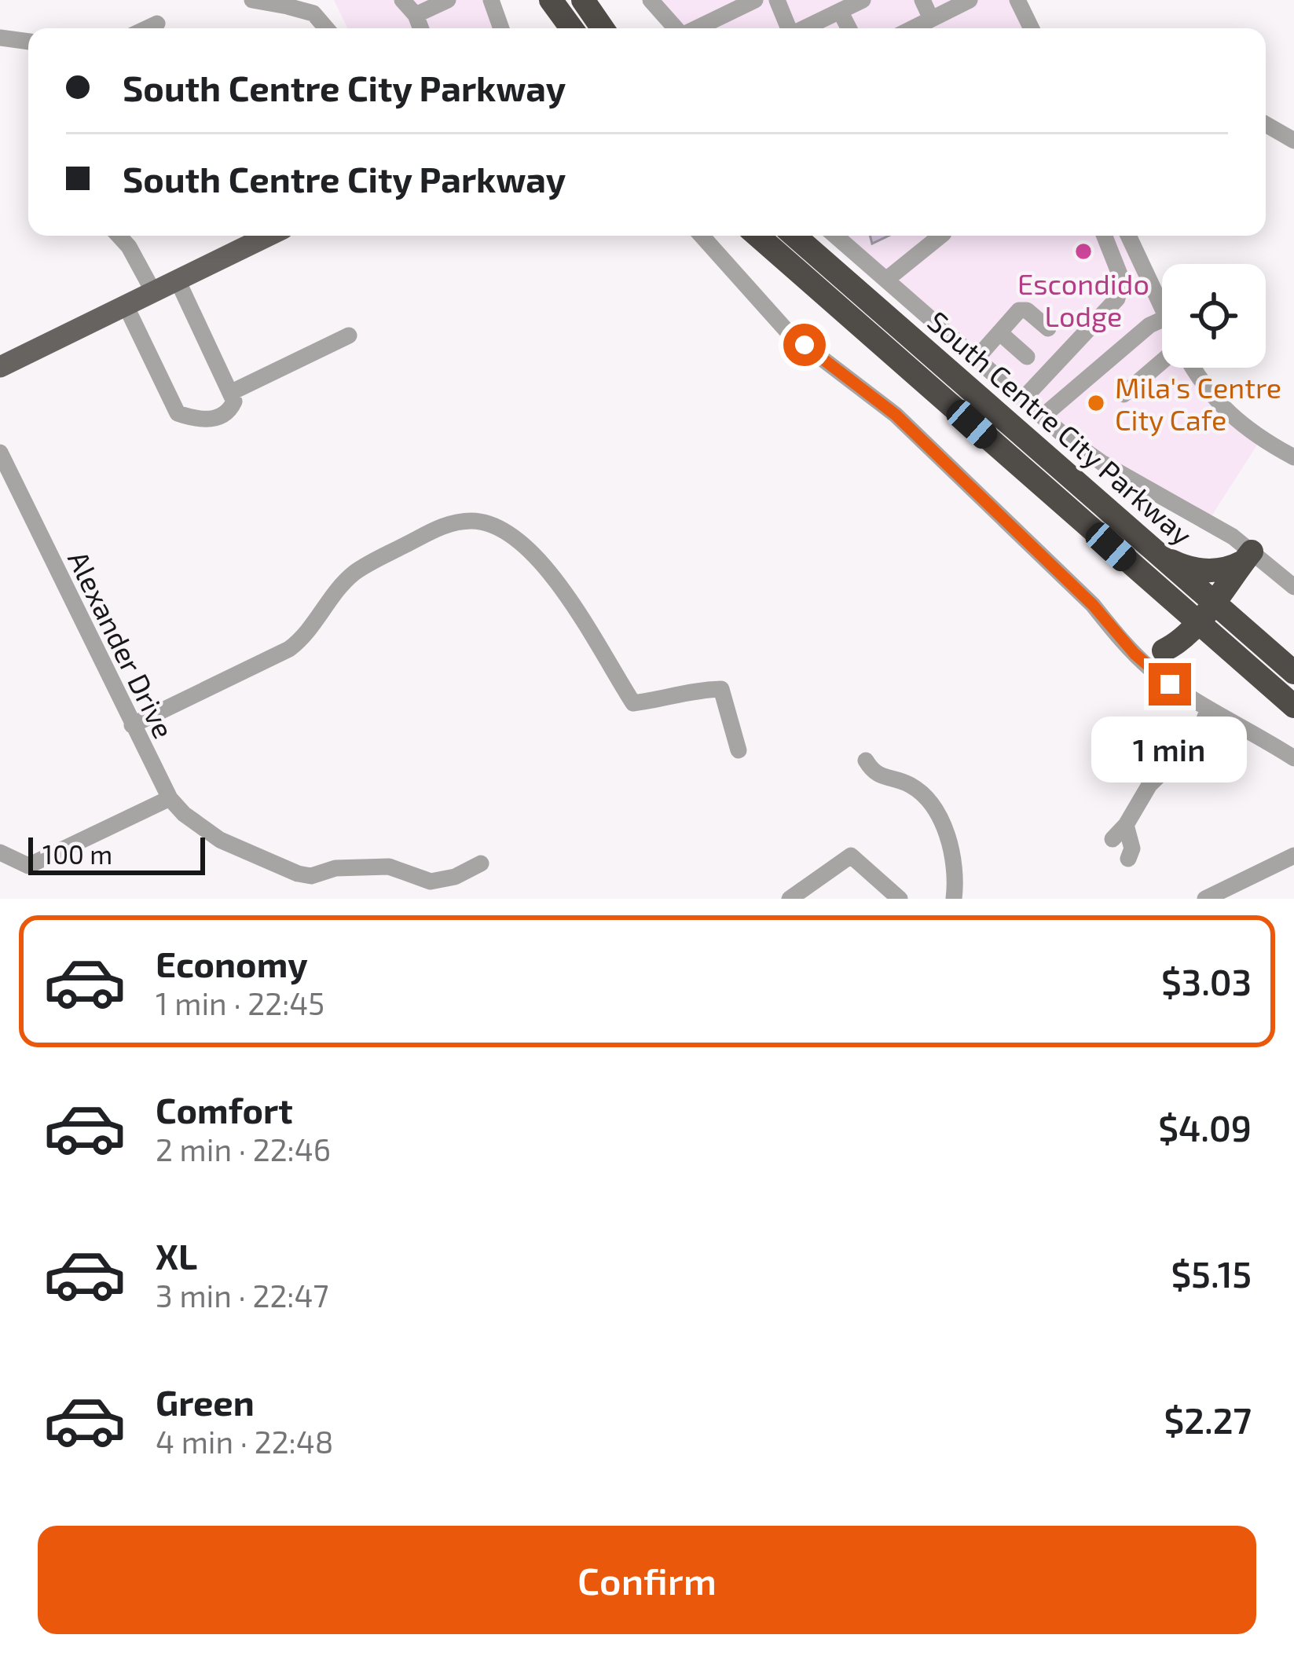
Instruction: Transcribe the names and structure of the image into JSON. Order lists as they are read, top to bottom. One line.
{"streets":{"highway":["South Centre City Parkway"],"street":["Alexander Drive"]},"places":["Escondido Lodge","Mila's Centre City Cafe"],"scale_bar":"100 m","page":{"banner":["South Centre City Parkway","South Centre City Parkway"],"bubble":"1 min","scale":"100 m","list":[{"name":"Economy","note":"1 min · 22:45","value":"$3.03"},{"name":"Comfort","note":"2 min · 22:46","value":"$4.09"},{"name":"XL","note":"3 min · 22:47","value":"$5.15"},{"name":"Green","note":"4 min · 22:48","value":"$2.27"}],"buttons":"Confirm"}}
